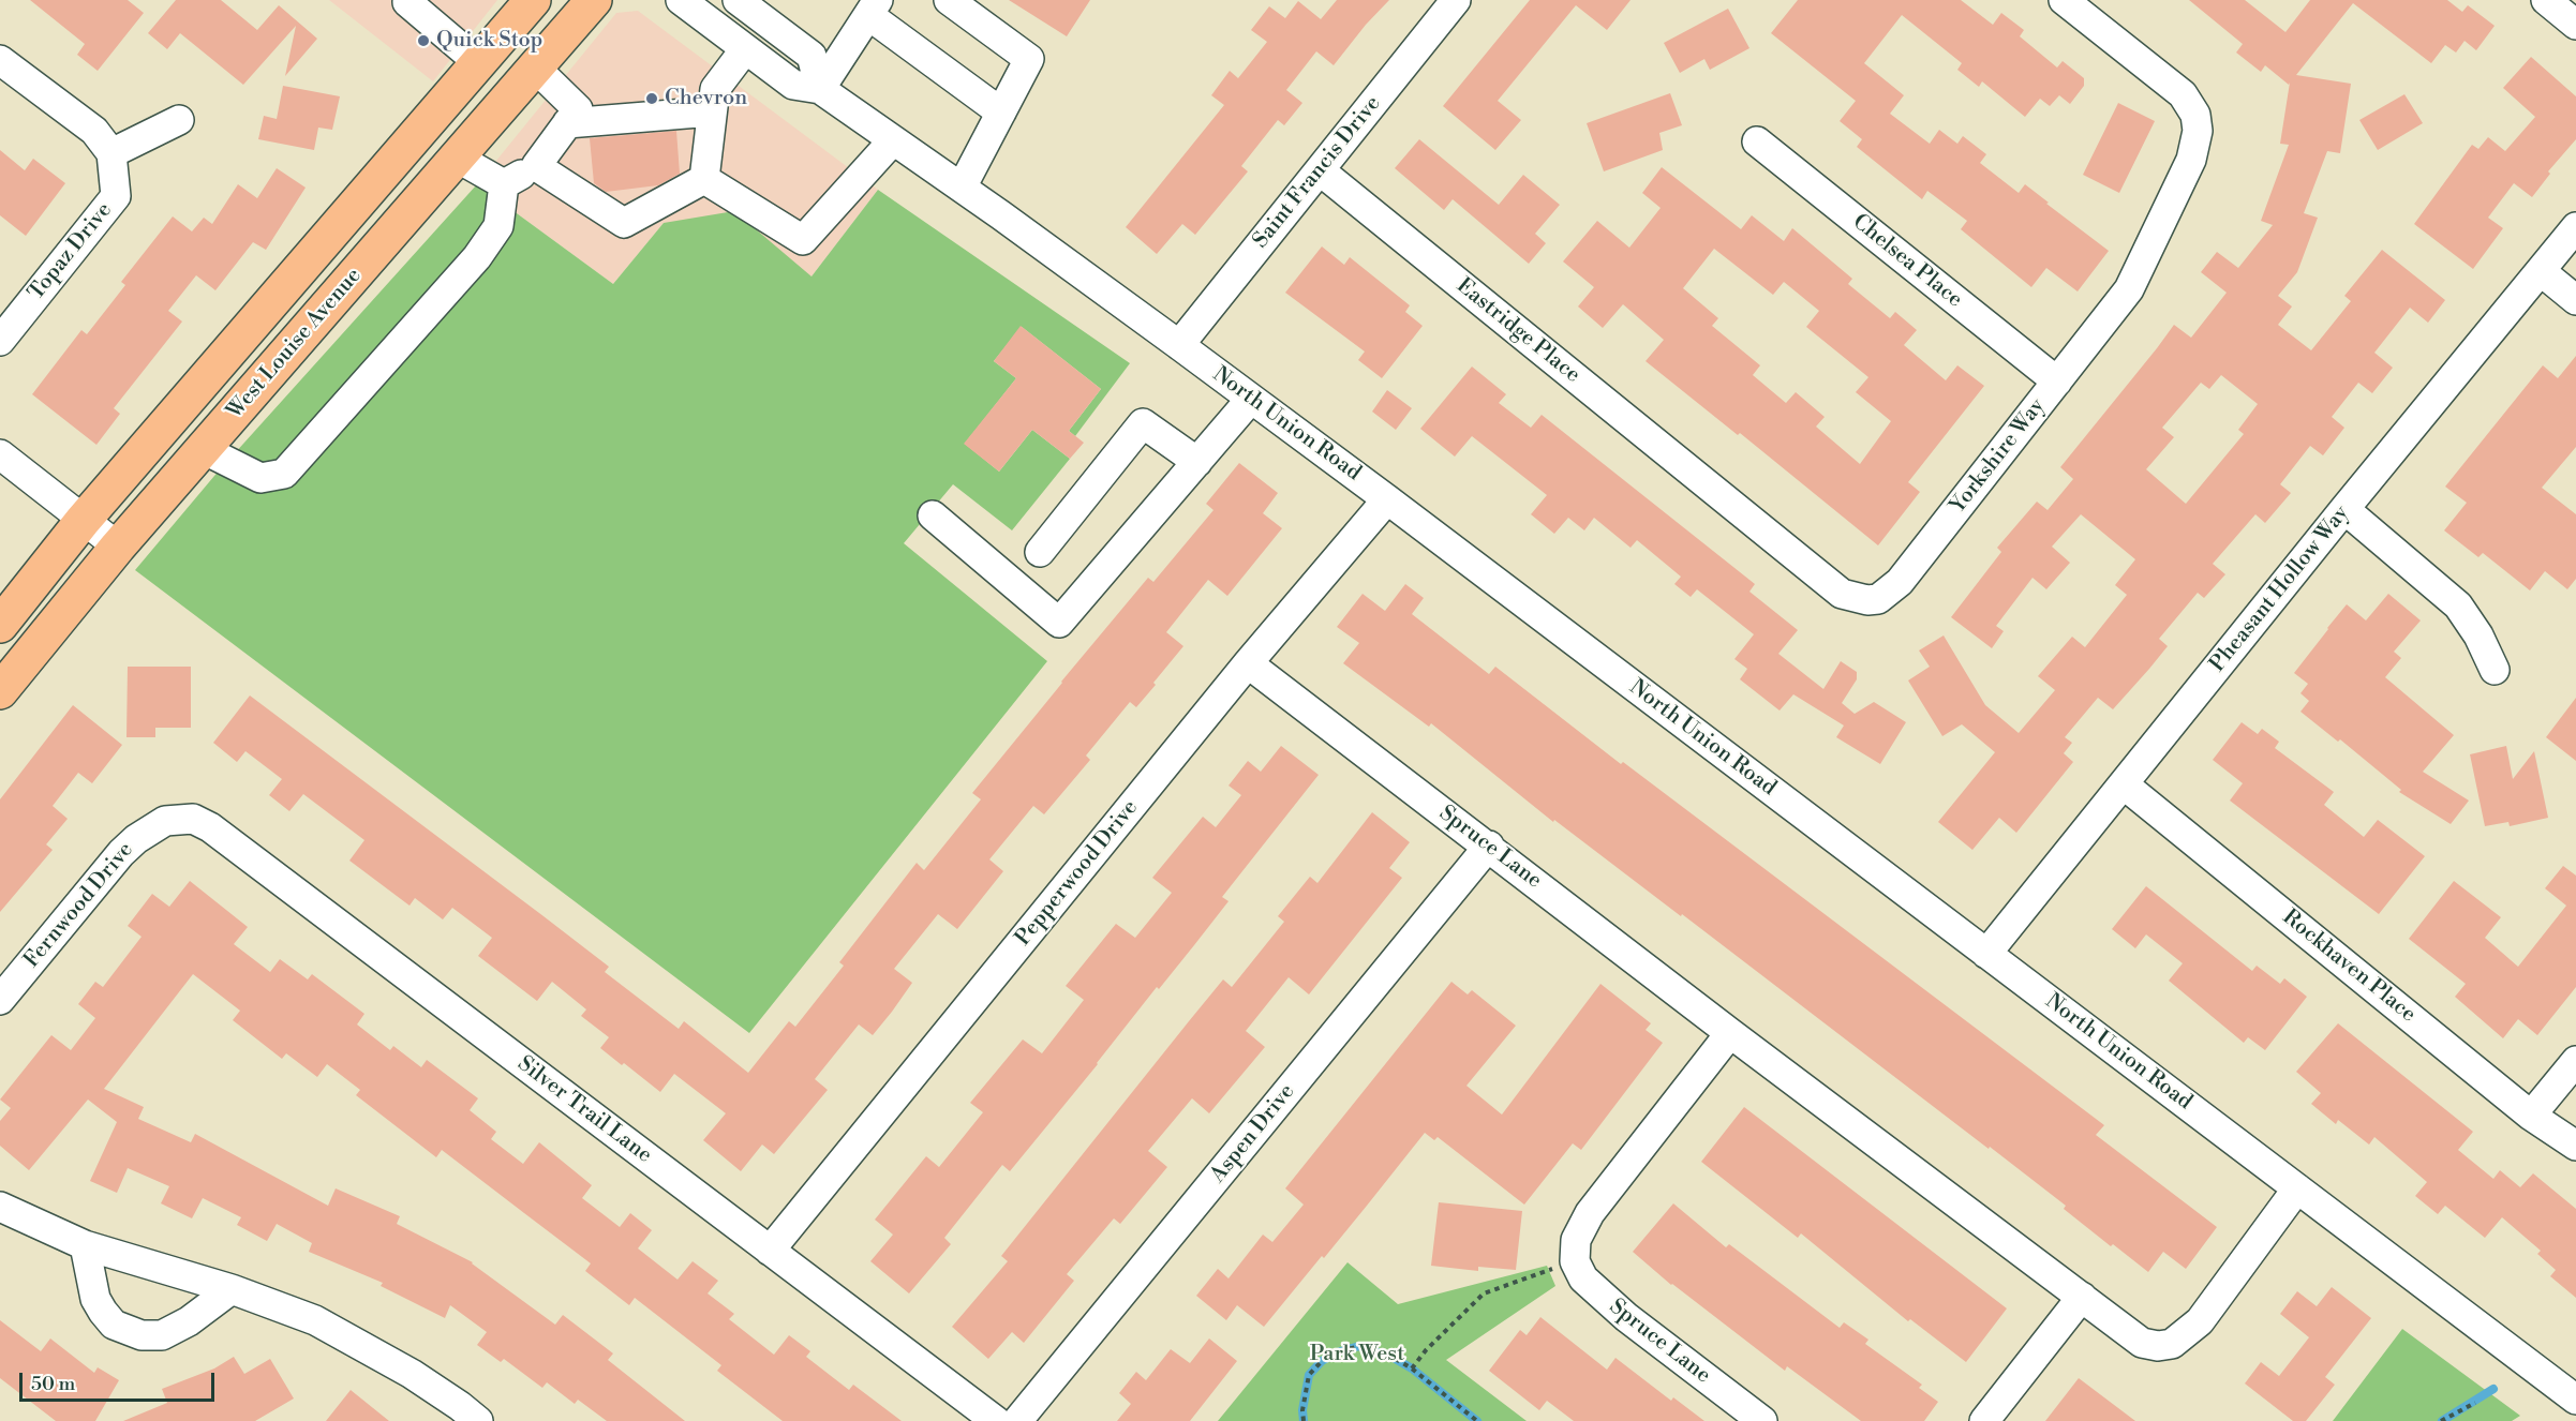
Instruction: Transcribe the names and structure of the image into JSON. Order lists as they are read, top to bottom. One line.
{"streets":{"main road":["West Louise Avenue"],"street":["Saint Francis Drive","Topaz Drive","Chelsea Place","Eastridge Place","North Union Road","Yorkshire Way","Pheasant Hollow Way","Spruce Lane","Pepperwood Drive","Fernwood Drive","Rockhaven Place","Silver Trail Lane","Aspen Drive"]},"crossings":[["Saint Francis Drive","Eastridge Place"],["Saint Francis Drive","North Union Road"],["Chelsea Place","Yorkshire Way"],["Eastridge Place","Yorkshire Way"],["North Union Road","Pheasant Hollow Way"],["North Union Road","Spruce Lane"],["North Union Road","Pepperwood Drive"],["Pheasant Hollow Way","Rockhaven Place"],["Spruce Lane","Pepperwood Drive"],["Spruce Lane","Aspen Drive"],["Pepperwood Drive","Silver Trail Lane"],["Fernwood Drive","Silver Trail Lane"]],"parks":["Park West"],"places":["Quick Stop","Chevron"],"scale_bar":"50 m"}
